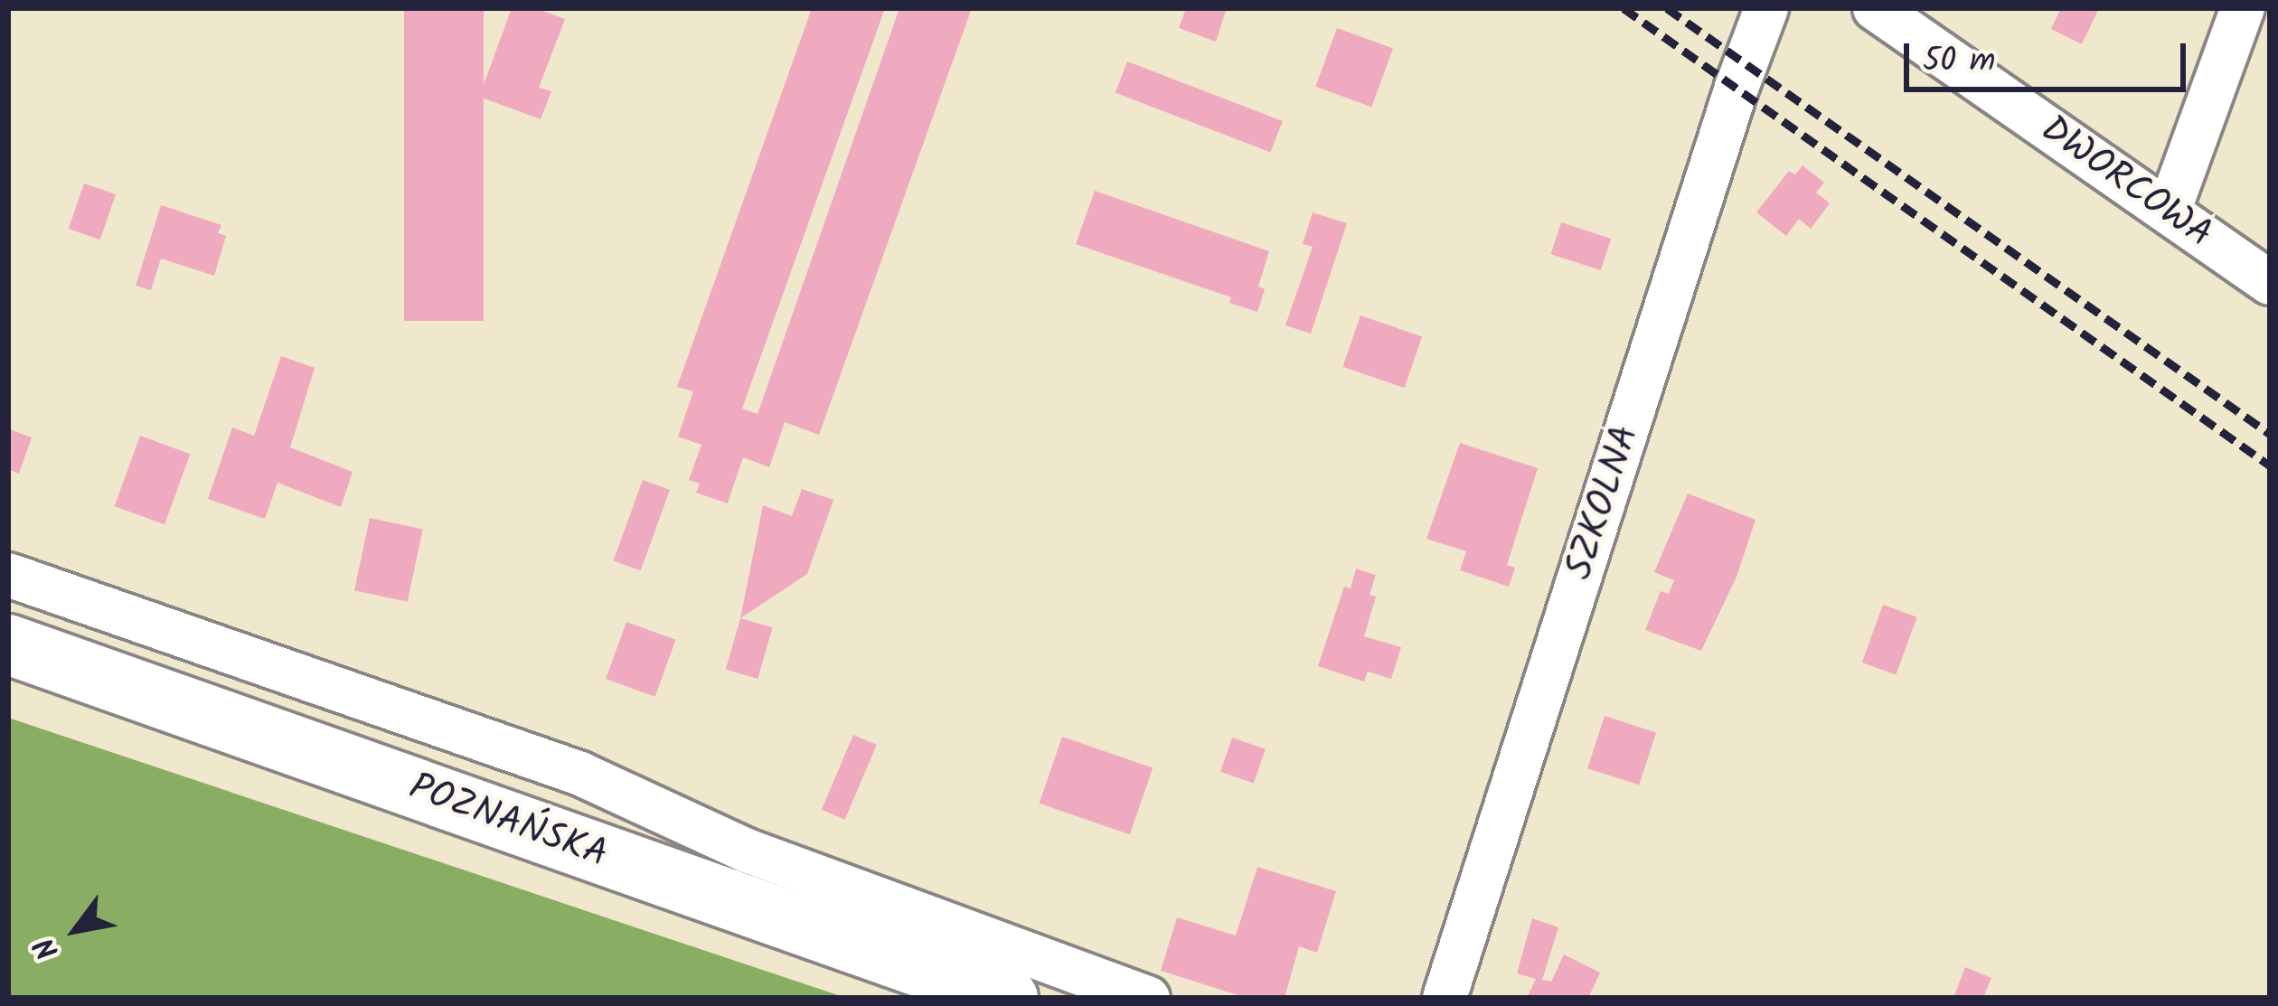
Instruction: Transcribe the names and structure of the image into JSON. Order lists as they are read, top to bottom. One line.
{"streets":{"main road":["POZNAŃSKA"],"street":["DWORCOWA","SZKOLNA"]},"scale_bar":"50 m","north":"bottom left"}
